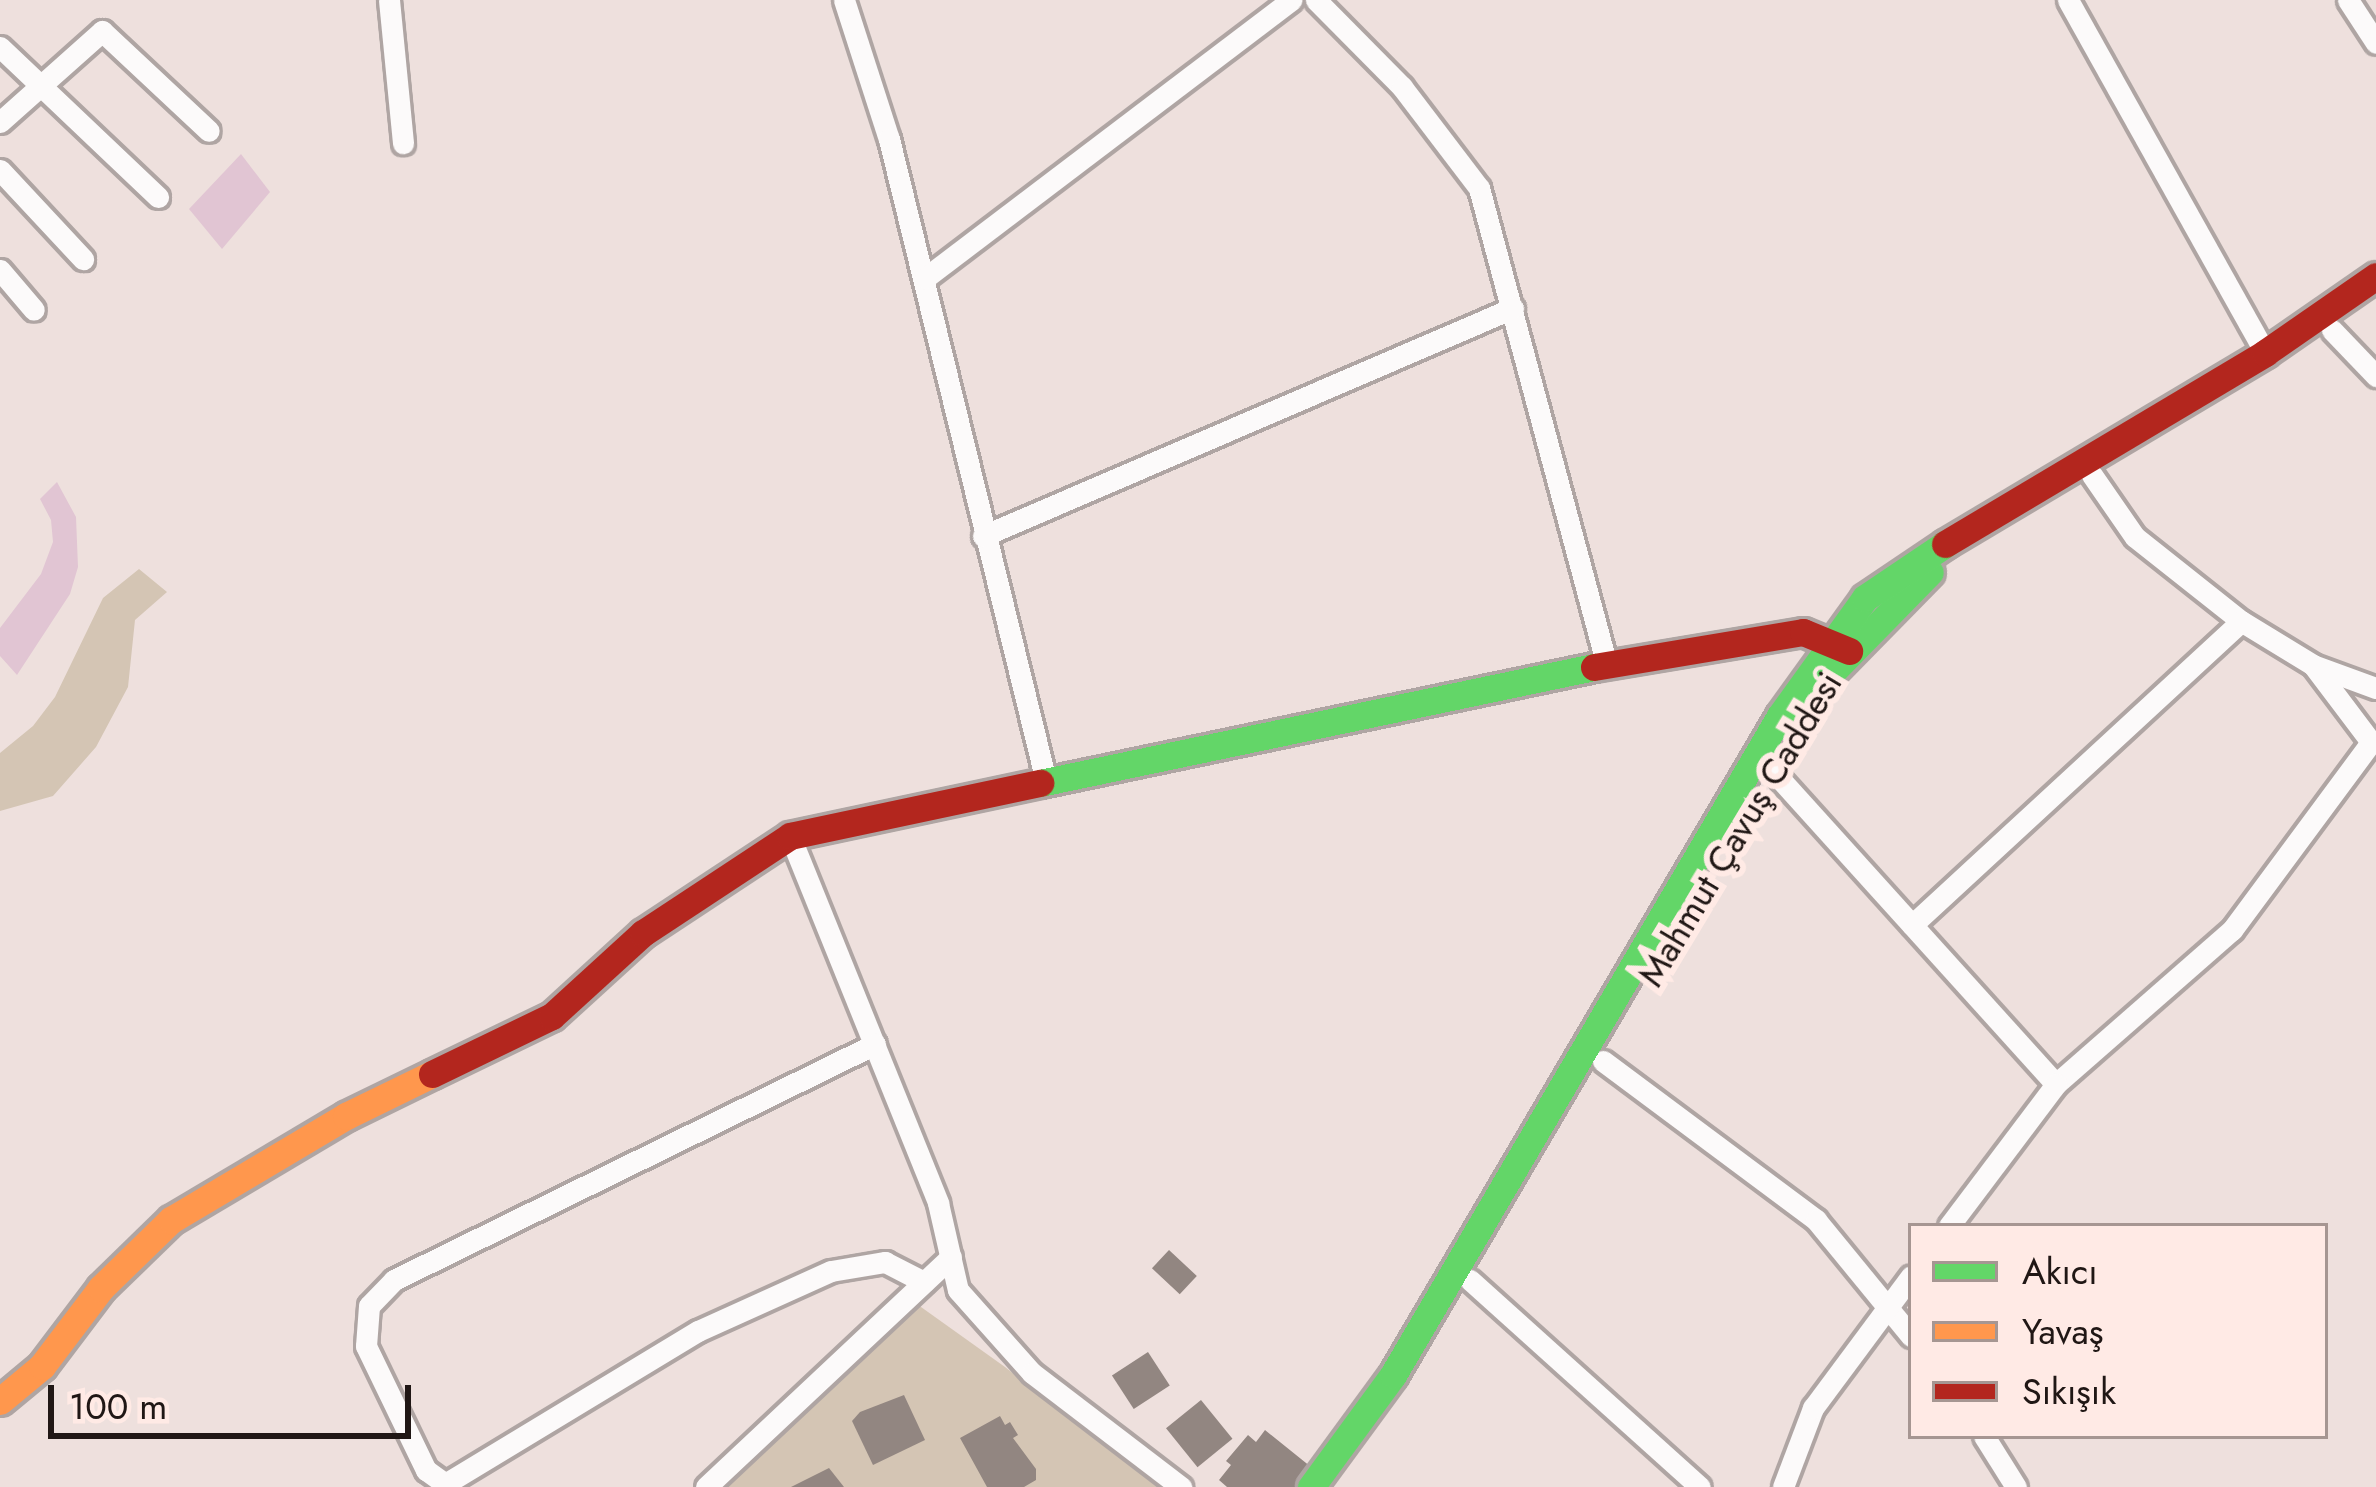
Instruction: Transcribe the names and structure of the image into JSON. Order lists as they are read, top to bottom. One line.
{"streets":{"main road":["Mahmut Çavuş Caddesi"]},"legend":["Akıcı","Yavaş","Sıkışık"],"scale_bar":"100 m"}
